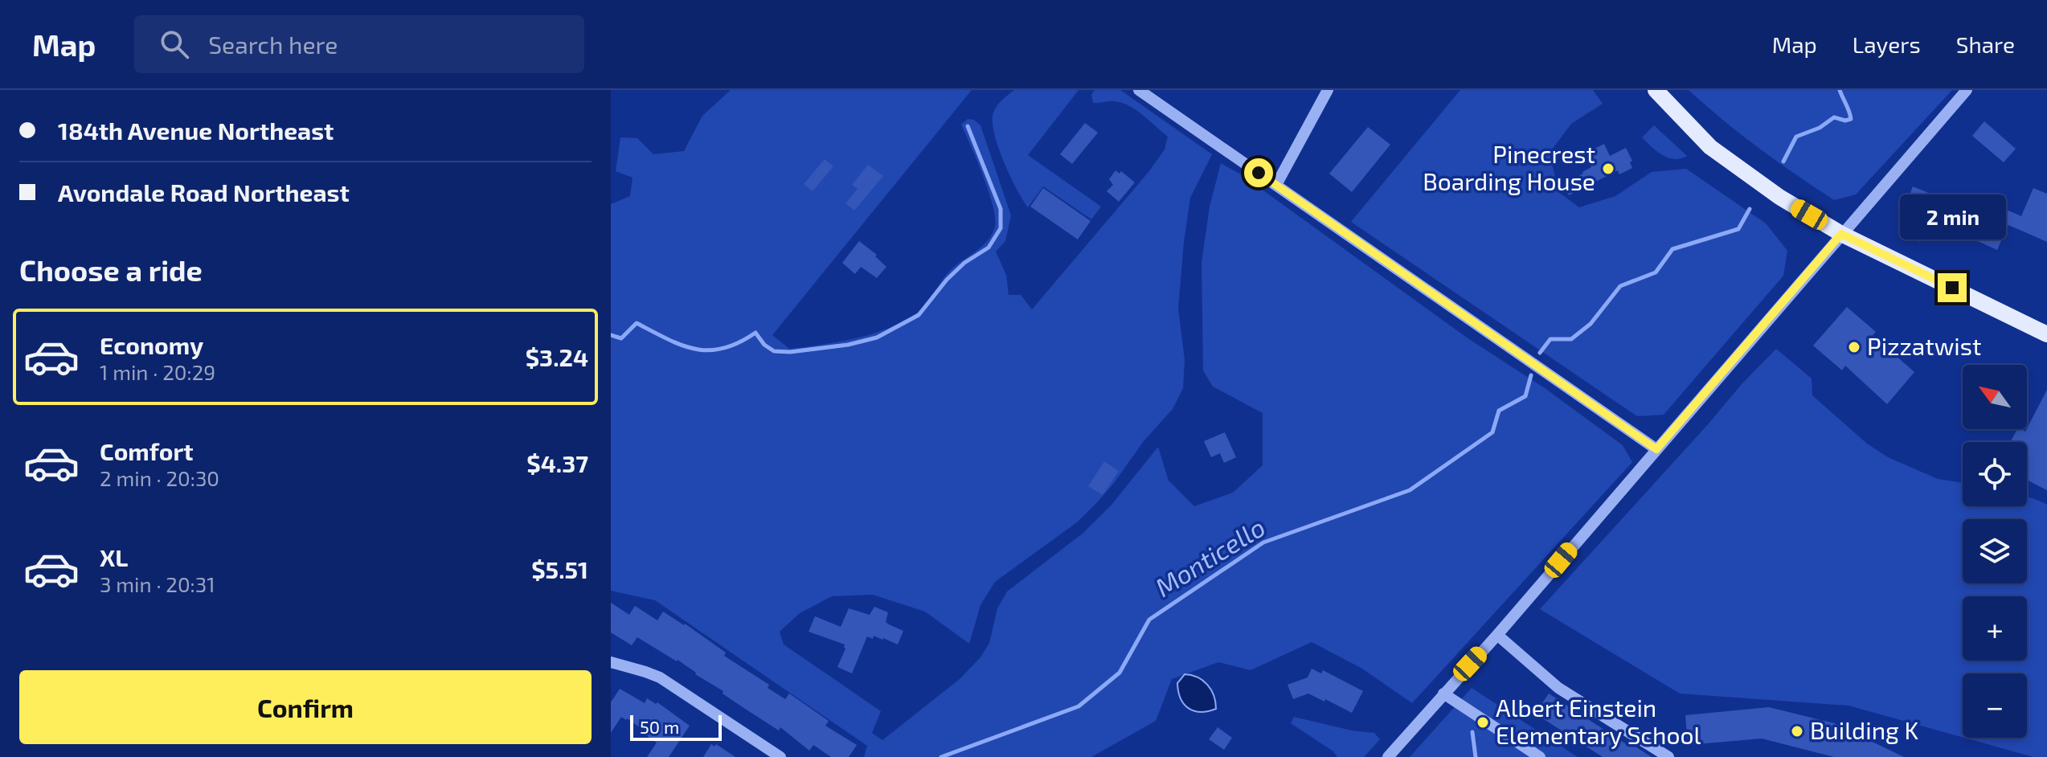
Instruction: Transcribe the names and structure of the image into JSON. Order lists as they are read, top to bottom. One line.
{"water":["Monticello"],"places":["Pinecrest Boarding House","Pizzatwist","Albert Einstein Elementary School","Building K"],"scale_bar":"50 m","north":"top left","page":{"header":"Map","search":"Search here","nav":["Map","Layers","Share"],"banner":["184th Avenue Northeast","Avondale Road Northeast"],"bubble":"2 min","heading":"Choose a ride","list":[{"name":"Economy","note":"1 min · 20:29","value":"$3.24"},{"name":"Comfort","note":"2 min · 20:30","value":"$4.37"},{"name":"XL","note":"3 min · 20:31","value":"$5.51"}],"map_buttons":["+","−"],"buttons":"Confirm","scale":"50 m"}}
